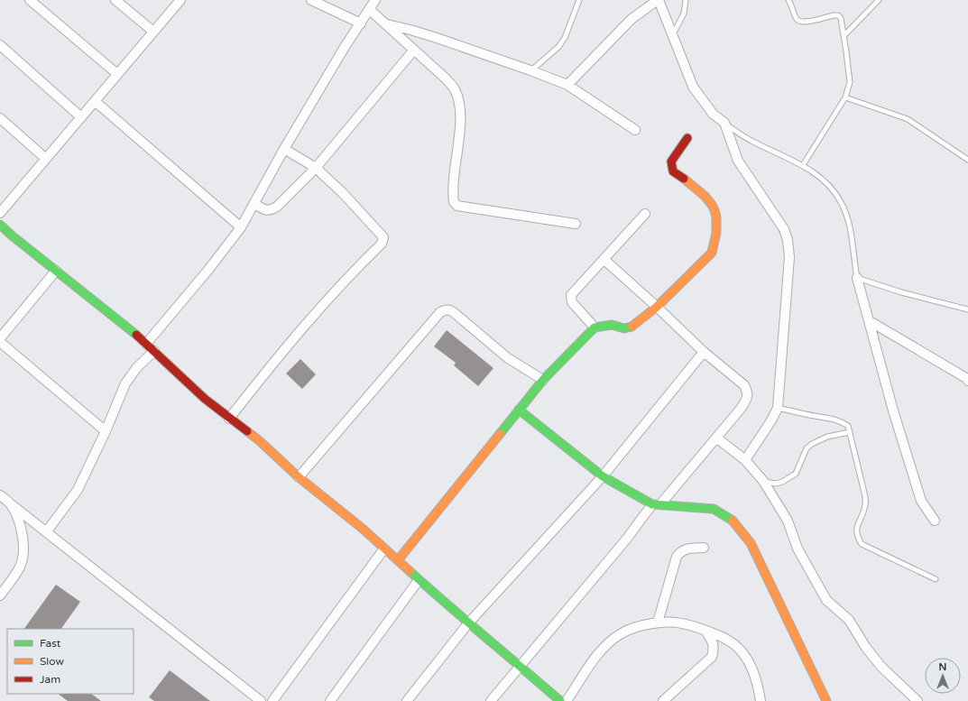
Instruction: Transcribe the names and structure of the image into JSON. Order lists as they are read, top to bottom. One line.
{"legend":["Fast","Slow","Jam"],"north":"top"}
